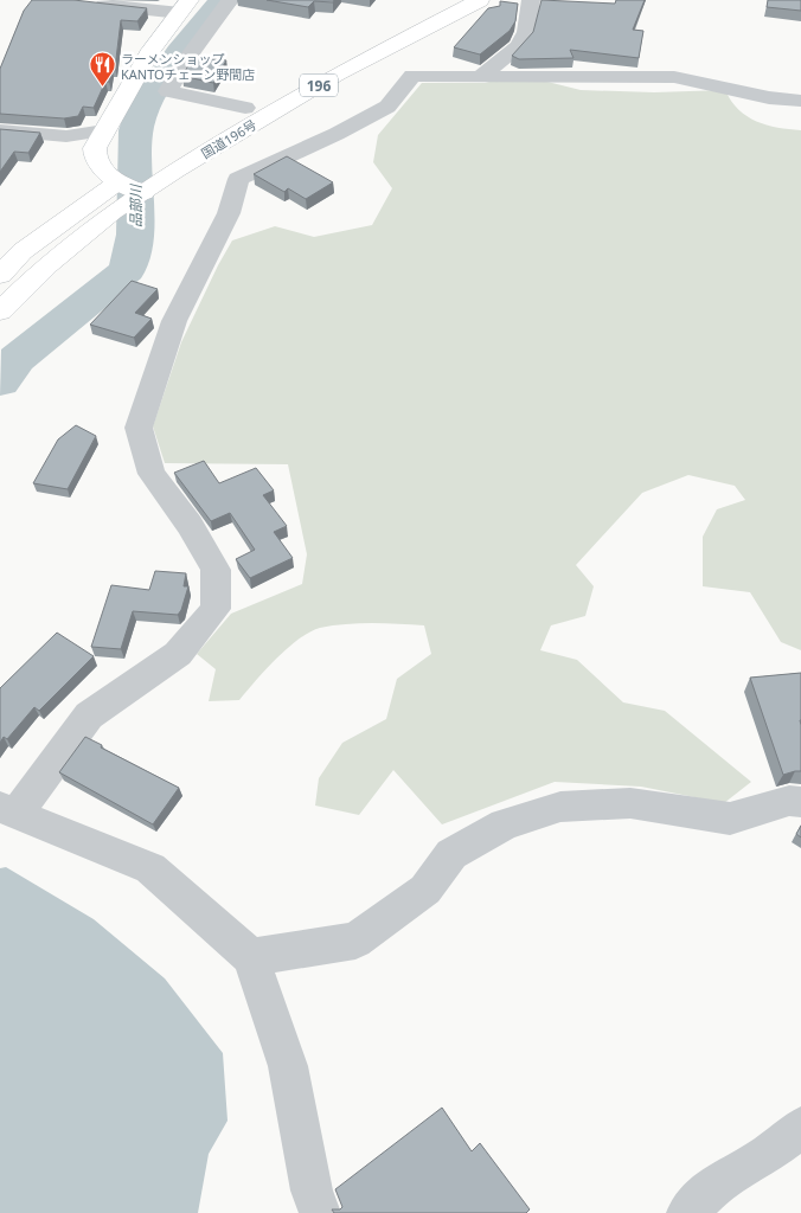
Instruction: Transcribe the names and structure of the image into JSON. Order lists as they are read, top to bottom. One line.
{"streets":{"main road":["196","国道196号"]},"water":["品部川"],"places":{"restaurant":["ラーメンショップ KANTOチェーン野間店"]}}
